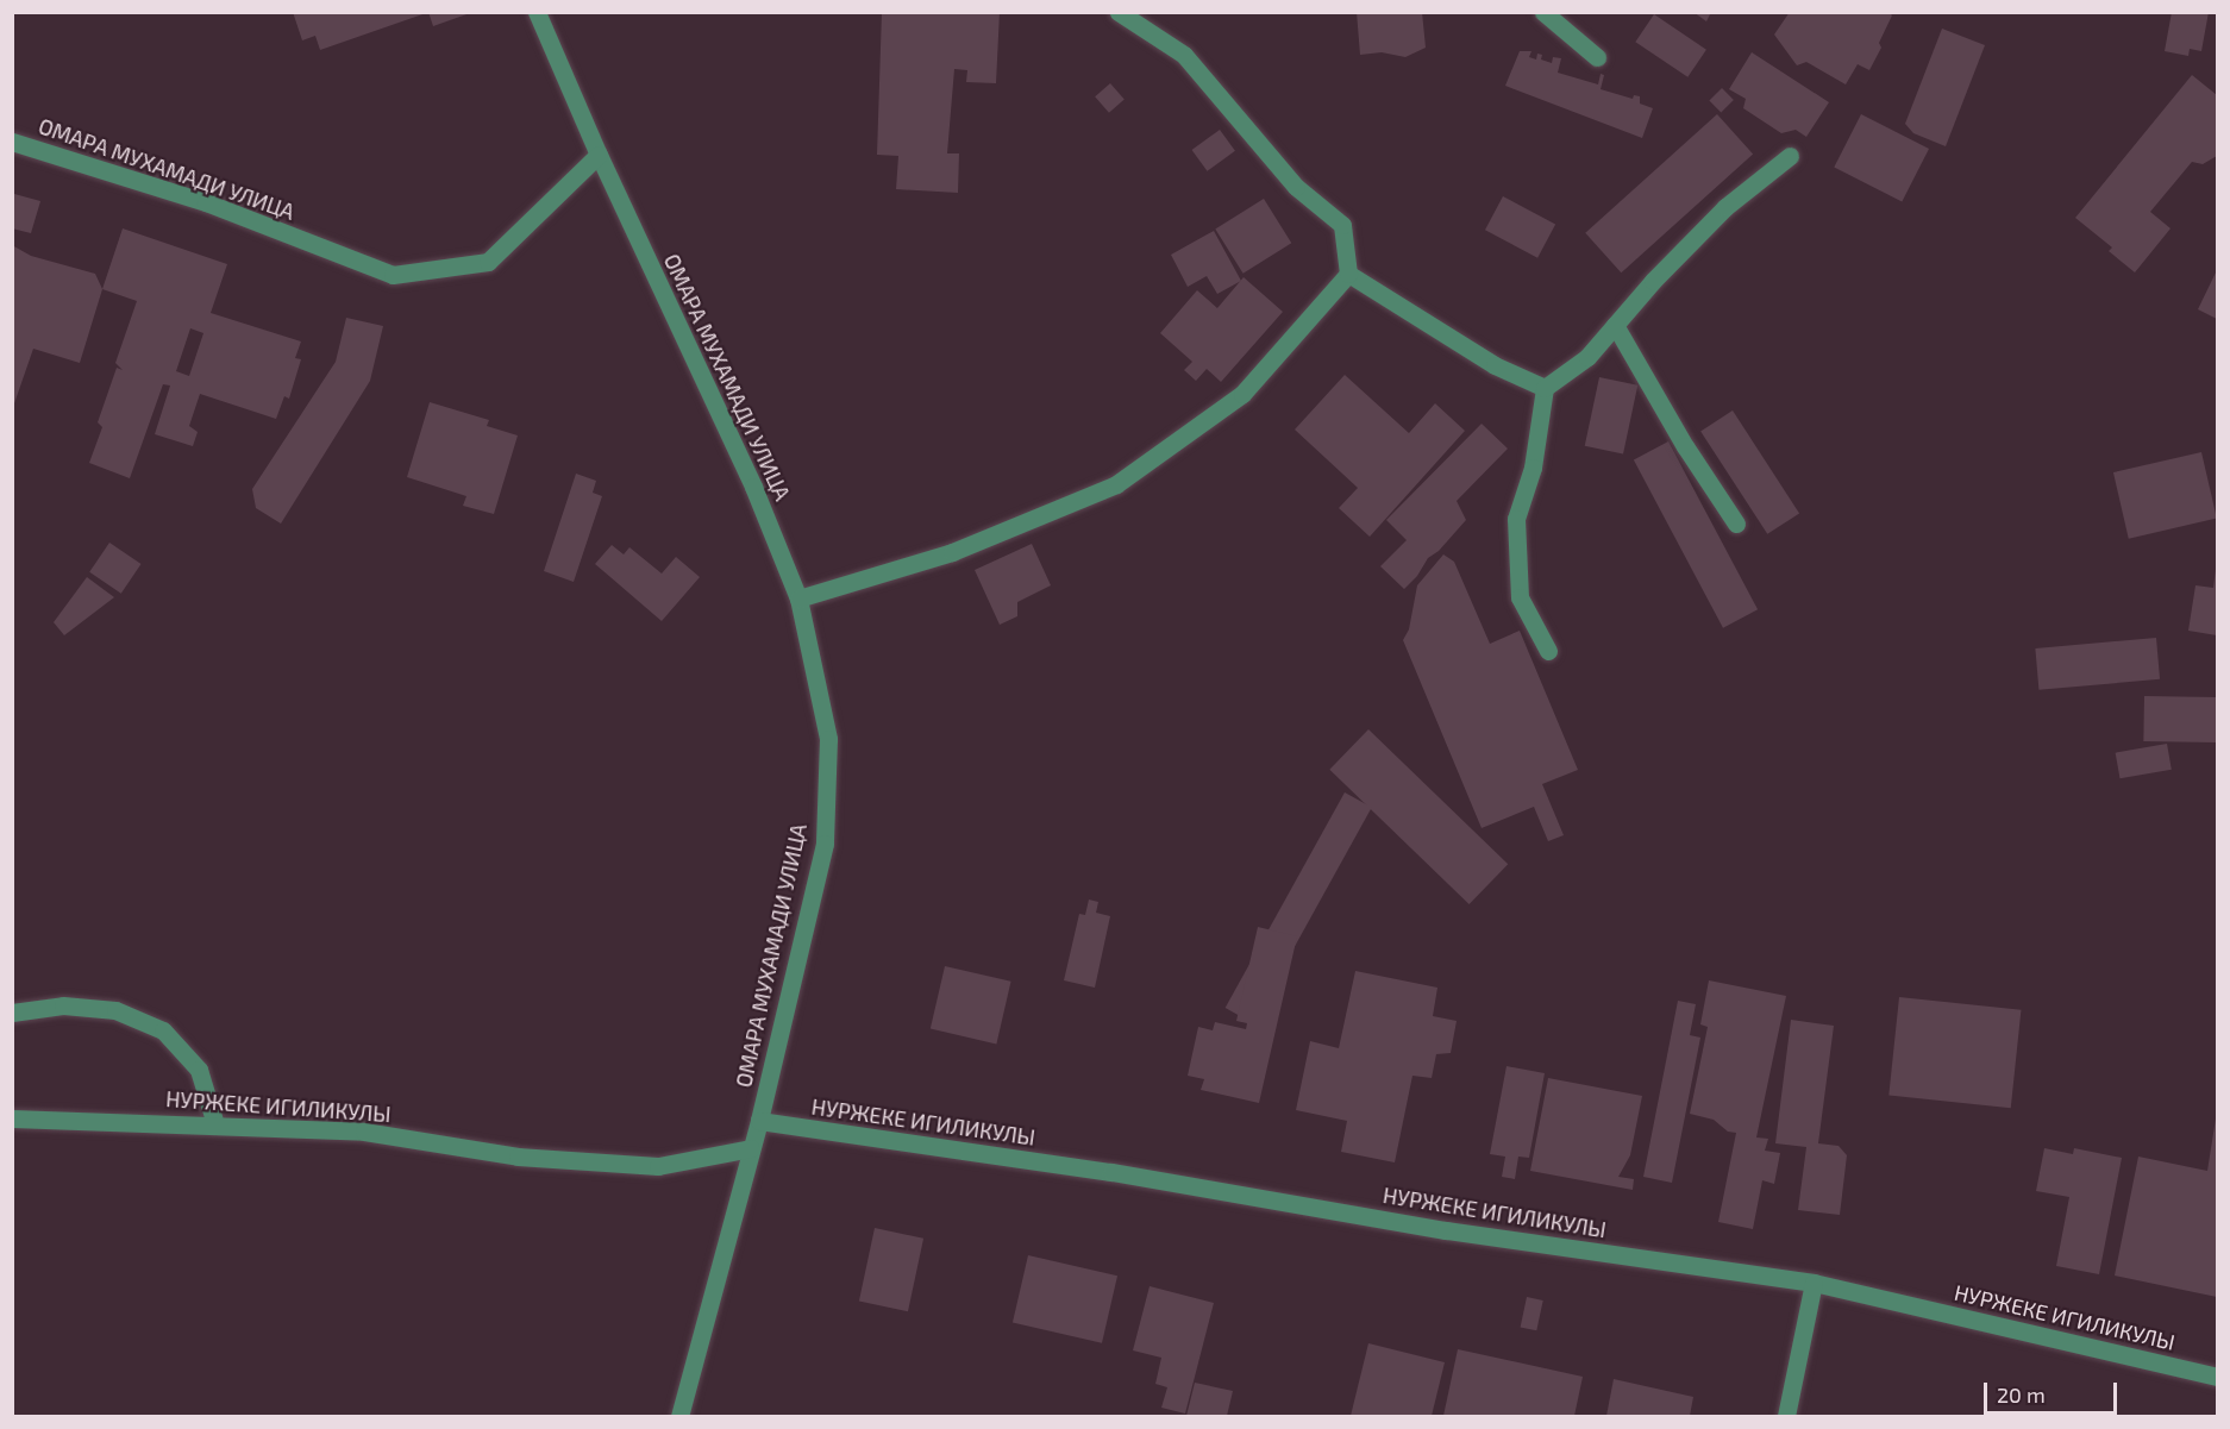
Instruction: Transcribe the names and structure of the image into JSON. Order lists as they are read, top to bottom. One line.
{"streets":{"street":["ОМАРА МУХАМАДИ УЛИЦА","НУРЖЕКЕ ИГИЛИКУЛЫ"]},"crossings":[["ОМАРА МУХАМАДИ УЛИЦА","НУРЖЕКЕ ИГИЛИКУЛЫ"]],"scale_bar":"20 m"}
